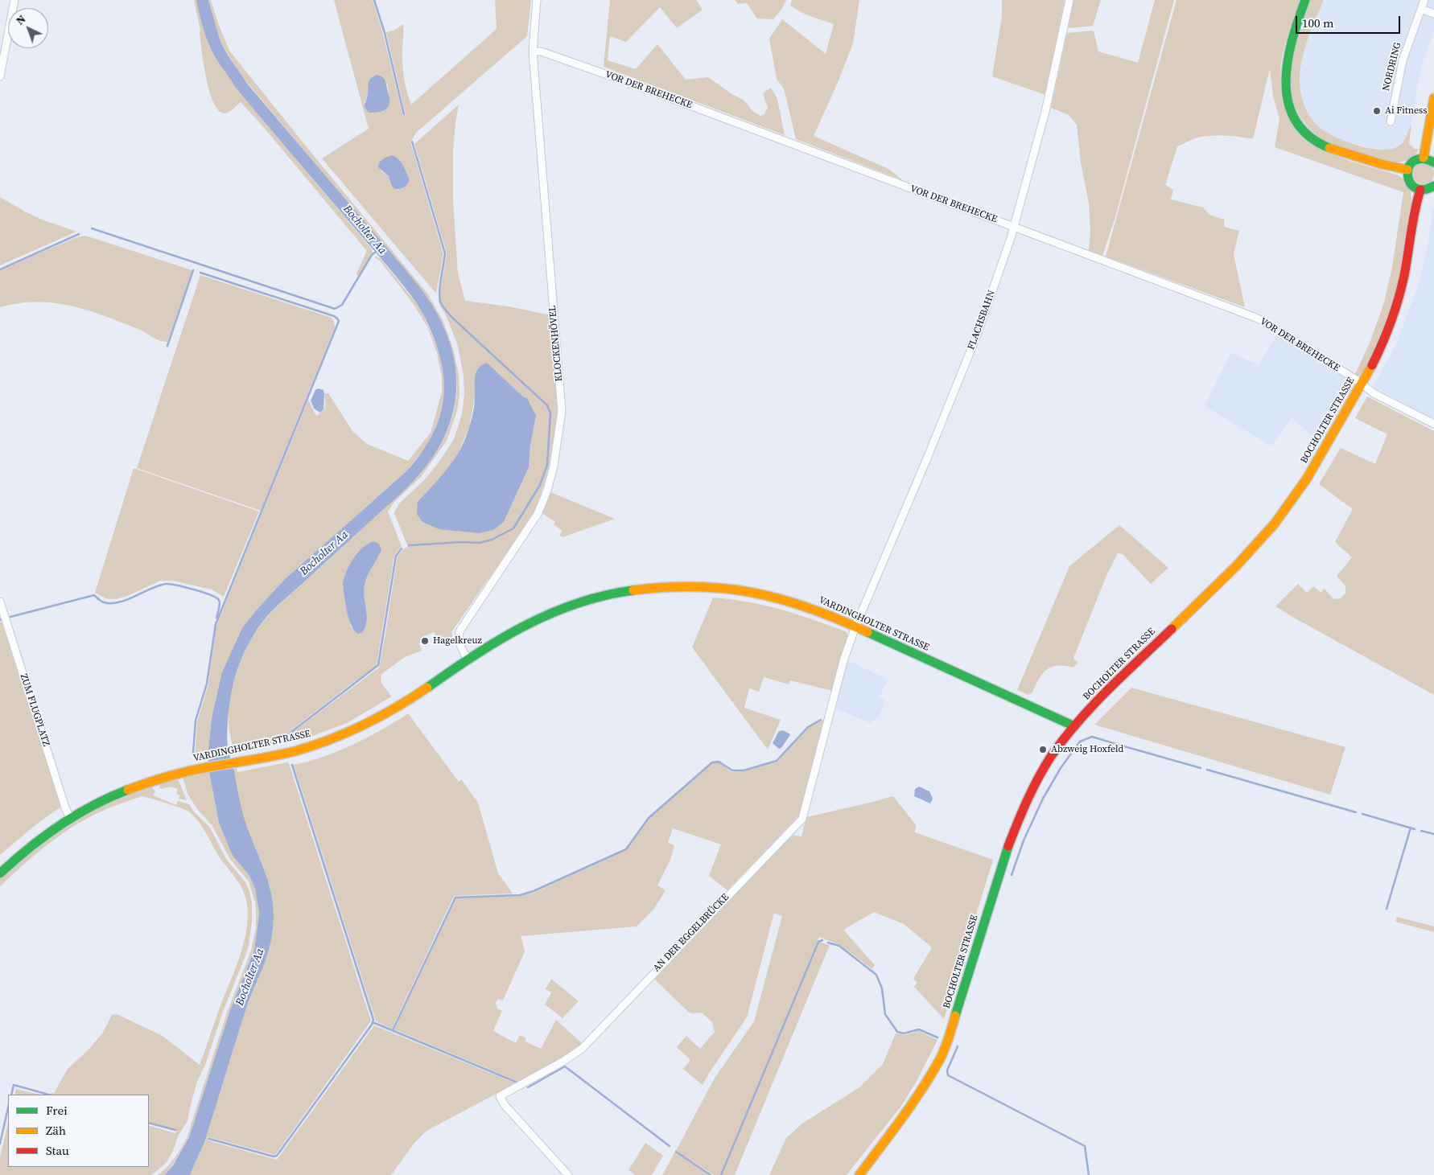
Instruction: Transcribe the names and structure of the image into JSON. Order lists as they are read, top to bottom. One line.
{"streets":{"main road":["BOCHOLTER STRASSE","VARDINGHOLTER STRASSE"],"street":["NORDRING","VOR DER BREHECKE","FLACHSBAHN","KLOCKENHÖVEL","ZUM FLUGPLATZ","AN DER EGGELBRÜCKE"]},"crossings":[["VOR DER BREHECKE","FLACHSBAHN"],["VOR DER BREHECKE","KLOCKENHÖVEL"],["VOR DER BREHECKE","BOCHOLTER STRASSE"],["FLACHSBAHN","VARDINGHOLTER STRASSE"],["FLACHSBAHN","AN DER EGGELBRÜCKE"],["KLOCKENHÖVEL","VARDINGHOLTER STRASSE"],["BOCHOLTER STRASSE","VARDINGHOLTER STRASSE"],["VARDINGHOLTER STRASSE","ZUM FLUGPLATZ"],["VARDINGHOLTER STRASSE","AN DER EGGELBRÜCKE"]],"water":["Bocholter Aa"],"places":["Ai Fitness","Hagelkreuz","Abzweig Hoxfeld"],"legend":["Frei","Zäh","Stau"],"scale_bar":"100 m","north":"top left"}
